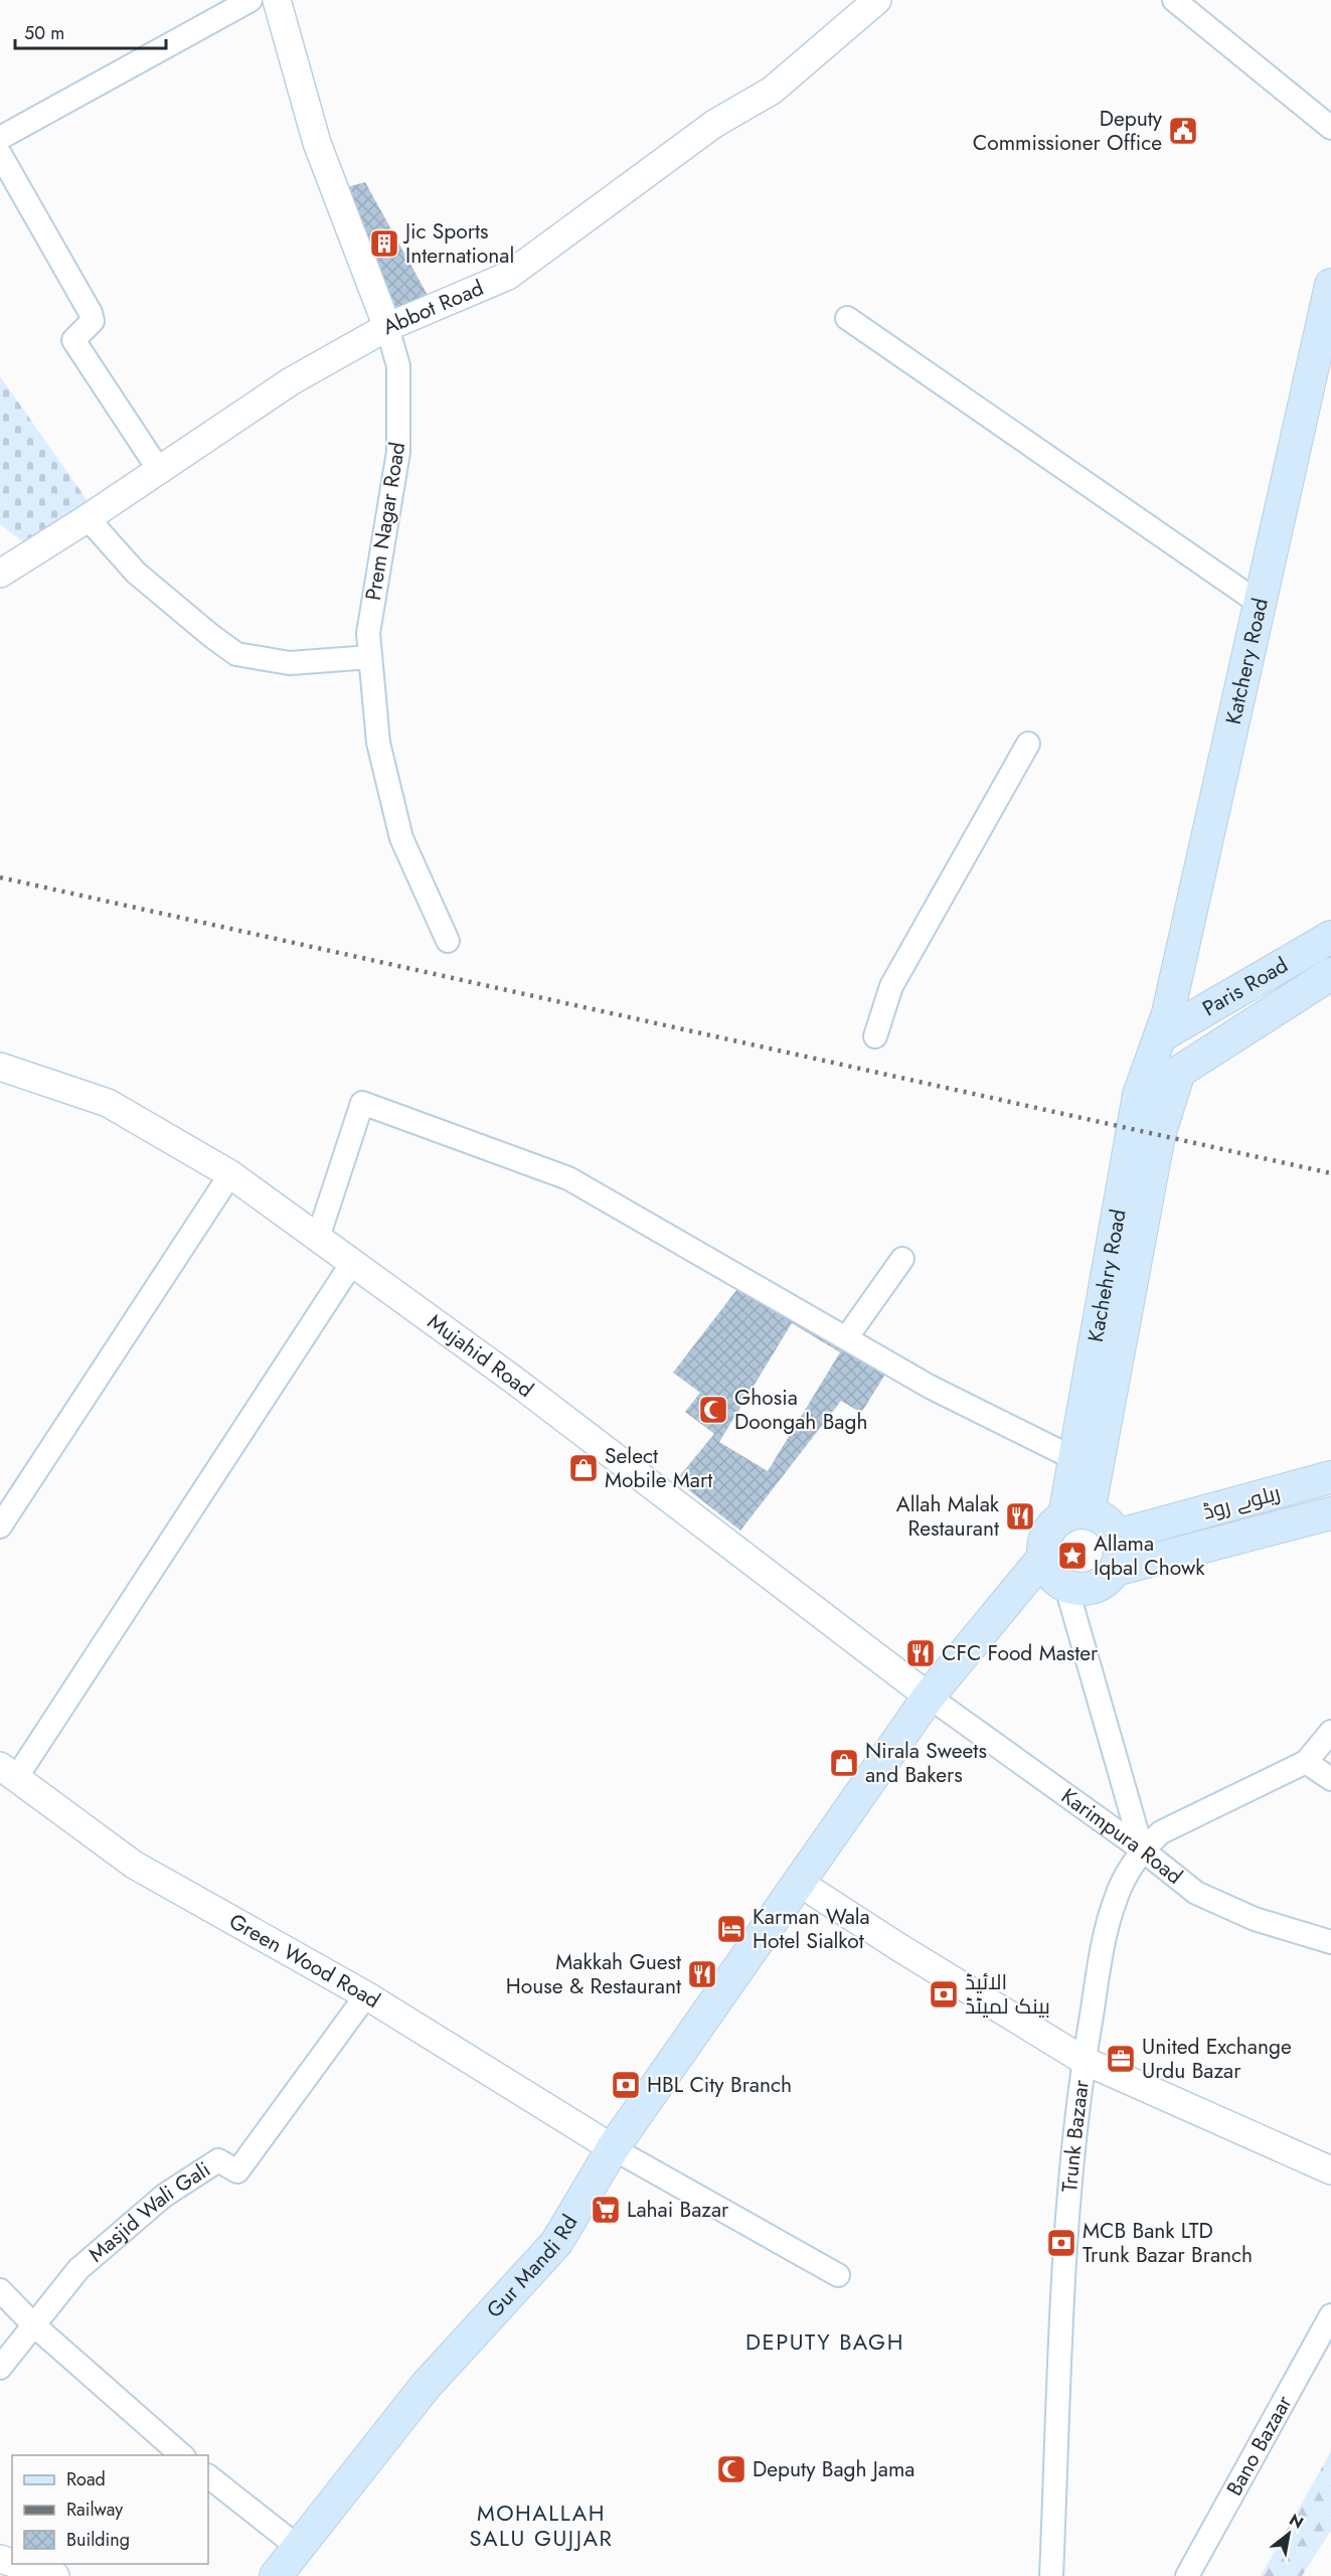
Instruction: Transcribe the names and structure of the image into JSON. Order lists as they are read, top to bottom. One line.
{"streets":{"main road":["Katchery Road","Paris Road","Kachehry Road","ریلوے روڈ","Gur Mandi Rd"],"street":["Abbot Road","Prem Nagar Road","Mujahid Road","Karimpura Road","Green Wood Road","Trunk Bazaar","Masjid Wali Gali","Bano Bazaar"]},"crossings":[["Abbot Road","Prem Nagar Road"],["Katchery Road","Paris Road"],["Katchery Road","Kachehry Road"],["Paris Road","Kachehry Road"],["Kachehry Road","ریلوے روڈ"],["Kachehry Road","Gur Mandi Rd"],["Mujahid Road","Karimpura Road"],["Mujahid Road","Gur Mandi Rd"],["ریلوے روڈ","Gur Mandi Rd"],["Karimpura Road","Trunk Bazaar"],["Karimpura Road","Gur Mandi Rd"],["Green Wood Road","Masjid Wali Gali"],["Green Wood Road","Gur Mandi Rd"]],"districts":["DEPUTY BAGH","MOHALLAH SALU GUJJAR"],"places":{"public building":["Deputy Commissioner Office"],"building":["Jic Sports International"],"mosque":["Ghosia Doongah Bagh","Deputy Bagh Jama"],"shop":["Select Mobile Mart","Nirala Sweets and Bakers"],"restaurant":["Allah Malak Restaurant","CFC Food Master","Makkah Guest House & Restaurant"],"place":["Allama Iqbal Chowk"],"hotel":["Karman Wala Hotel Sialkot"],"bank":["الائیڈ بینک لمیٹڈ","HBL City Branch","MCB Bank LTD Trunk Bazar Branch"],"office":["United Exchange Urdu Bazar"],"supermarket":["Lahai Bazar"]},"legend":["Road","Railway","Building"],"scale_bar":"50 m","north":"top right"}
